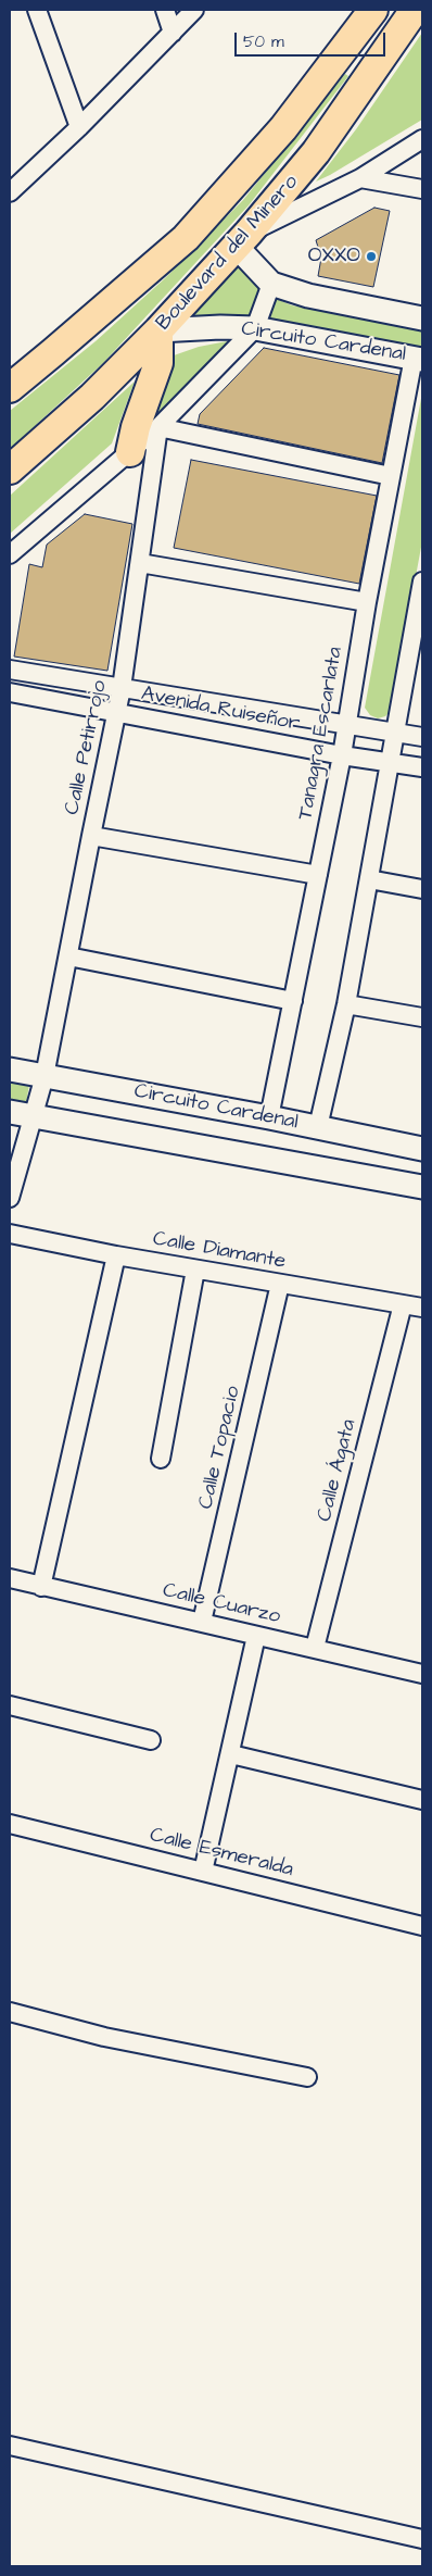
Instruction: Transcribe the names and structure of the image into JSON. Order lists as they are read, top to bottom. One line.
{"streets":{"main road":["Boulevard del Minero"],"street":["Circuito Cardenal","Avenida Ruiseñor","Tanagra Escarlata","Calle Petirrojo","Calle Diamante","Calle Topacio","Calle Ágata","Calle Cuarzo","Calle Esmeralda"]},"crossings":[["Boulevard del Minero","Circuito Cardenal"],["Circuito Cardenal","Tanagra Escarlata"],["Circuito Cardenal","Calle Petirrojo"],["Avenida Ruiseñor","Tanagra Escarlata"],["Avenida Ruiseñor","Calle Petirrojo"],["Calle Diamante","Calle Topacio"],["Calle Diamante","Calle Ágata"],["Calle Topacio","Calle Cuarzo"],["Calle Ágata","Calle Cuarzo"]],"places":["OXXO"],"scale_bar":"50 m"}
